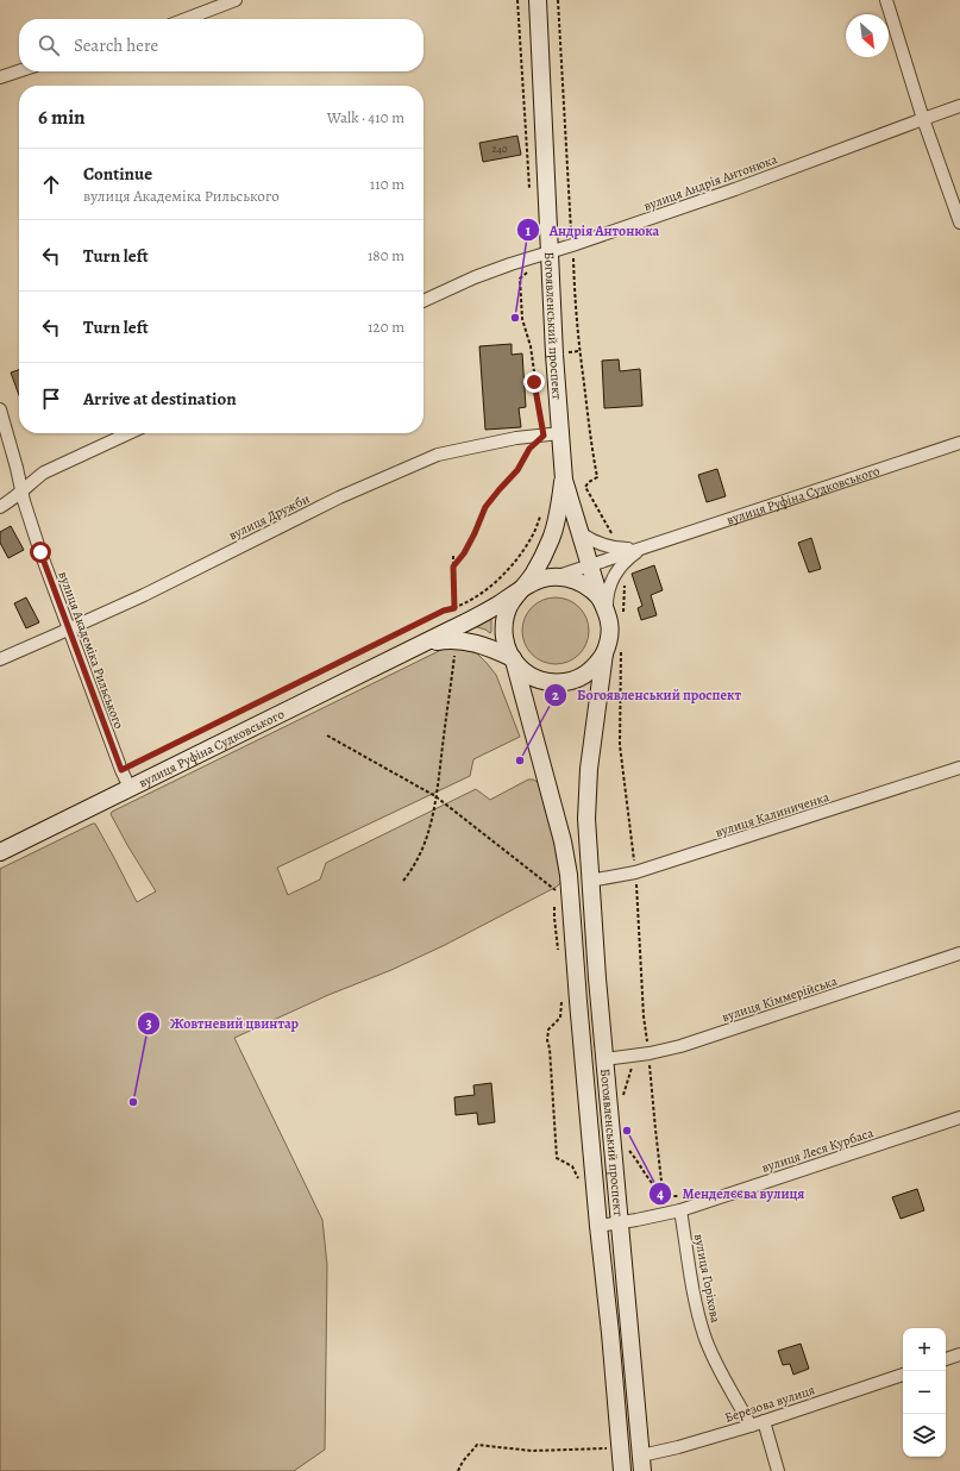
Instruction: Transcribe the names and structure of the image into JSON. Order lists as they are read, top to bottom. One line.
{"streets":{"main road":["Богоявленський проспект","вулиця Руфіна Судковського"],"street":["вулиця Андрія Антонюка","вулиця Дружби","вулиця Академіка Рильського","вулиця Калиниченка","вулиця Кіммерійська","вулиця Леся Курбаса","вулиця Горіхова","Березова вулиця"]},"crossings":[["вулиця Андрія Антонюка","Богоявленський проспект"],["Богоявленський проспект","вулиця Руфіна Судковського"],["Богоявленський проспект","вулиця Дружби"],["Богоявленський проспект","вулиця Калиниченка"],["Богоявленський проспект","вулиця Кіммерійська"],["Богоявленський проспект","вулиця Леся Курбаса"],["Богоявленський проспект","Березова вулиця"],["вулиця Руфіна Судковського","вулиця Академіка Рильського"],["вулиця Дружби","вулиця Академіка Рильського"],["вулиця Леся Курбаса","вулиця Горіхова"],["вулиця Горіхова","Березова вулиця"]],"places":["Андрія Антонюка","Богоявленський проспект","Жовтневий цвинтар","Менделєєва вулиця"],"house_numbers":["240"],"north":"bottom right","page":{"search":"Search here","heading":["6 min","Walk · 410 m"],"list":[["Continue","вулиця Академіка Рильського","110 m"],["Turn left","180 m"],["Turn left","120 m"],"Arrive at destination"],"map_buttons":["+","−"]}}
